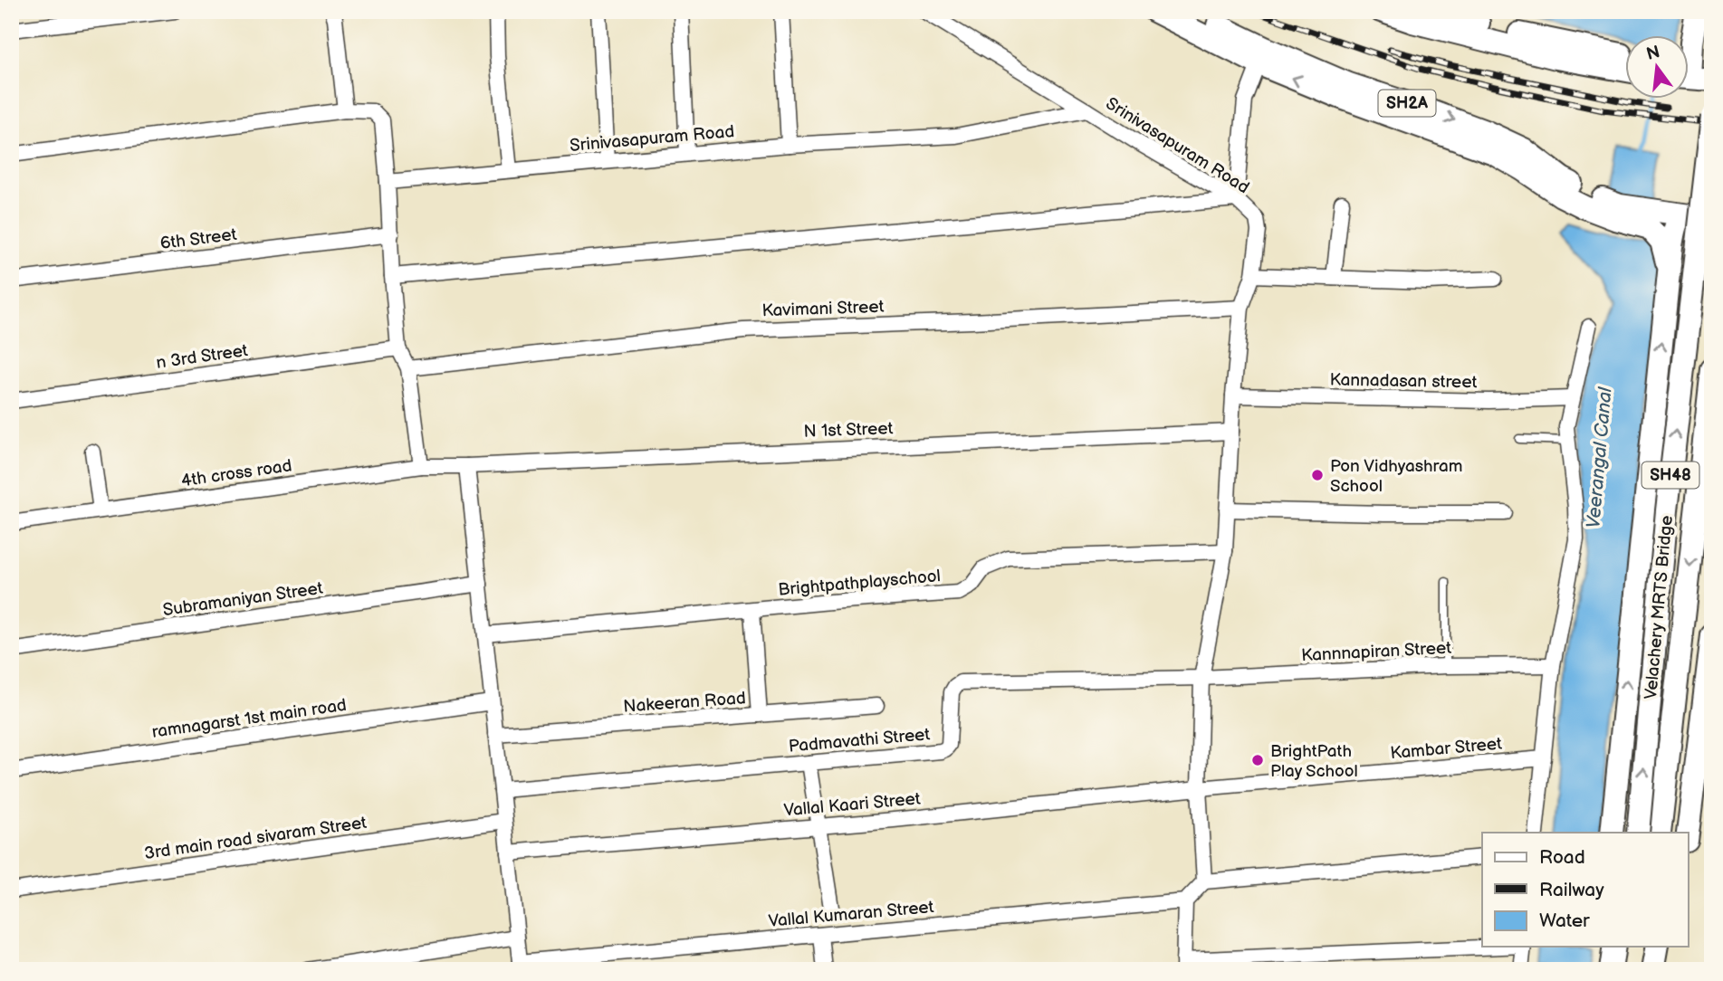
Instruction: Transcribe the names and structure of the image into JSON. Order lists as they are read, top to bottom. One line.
{"streets":{"main road":["SH2A","SH48","Velachery MRTS Bridge"],"street":["Srinivasapuram Road","6th Street","Kavimani Street","n 3rd Street","Kannadasan street","N 1st Street","4th cross road","Brightpathplayschool","Subramaniyan Street","Kannnapiran Street","Nakeeran Road","ramnagarst 1st main road","Padmavathi Street","Kambar Street","Vallal Kaari Street","3rd main road sivaram Street","Vallal Kumaran Street"]},"crossings":[["Srinivasapuram Road","Kavimani Street"],["Srinivasapuram Road","Kannadasan street"],["Srinivasapuram Road","N 1st Street"],["Srinivasapuram Road","Brightpathplayschool"],["Srinivasapuram Road","Kannnapiran Street"],["Srinivasapuram Road","Padmavathi Street"],["Srinivasapuram Road","Kambar Street"],["Srinivasapuram Road","Vallal Kaari Street"],["N 1st Street","4th cross road"],["Kannnapiran Street","Padmavathi Street"],["Kambar Street","Vallal Kaari Street"]],"water":["Veerangal Canal"],"places":["Pon Vidhyashram School","BrightPath Play School"],"legend":["Road","Railway","Water"],"north":"top"}
